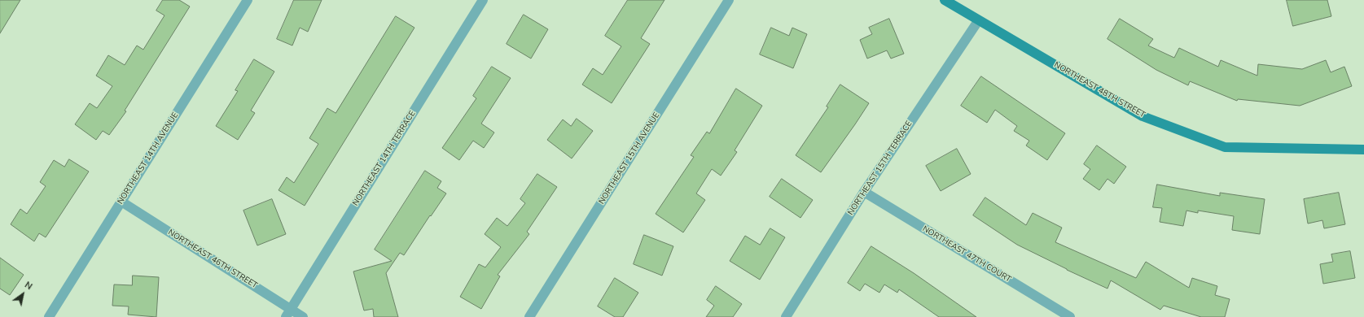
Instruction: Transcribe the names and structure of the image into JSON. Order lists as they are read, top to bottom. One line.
{"streets":{"street":["NORTHEAST 48TH STREET","NORTHEAST 14TH AVENUE","NORTHEAST 14TH TERRACE","NORTHEAST 15TH AVENUE","NORTHEAST 15TH TERRACE","NORTHEAST 47TH COURT","NORTHEAST 46TH STREET"]},"crossings":[["NORTHEAST 48TH STREET","NORTHEAST 15TH TERRACE"],["NORTHEAST 14TH AVENUE","NORTHEAST 46TH STREET"],["NORTHEAST 14TH TERRACE","NORTHEAST 46TH STREET"],["NORTHEAST 15TH TERRACE","NORTHEAST 47TH COURT"]],"north":"top right"}
